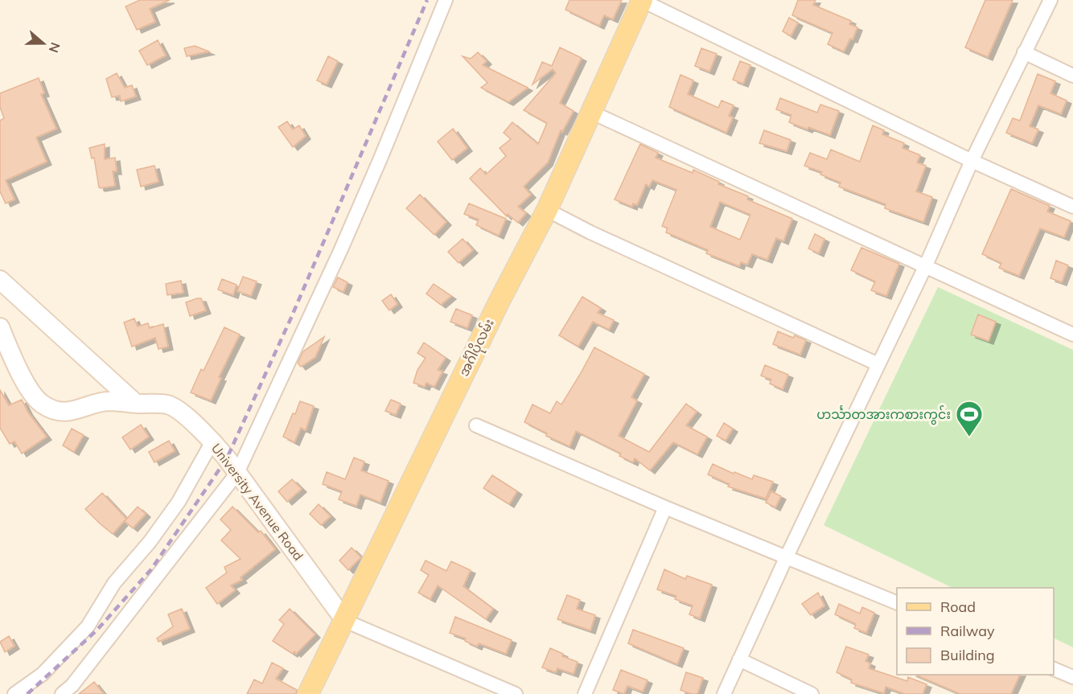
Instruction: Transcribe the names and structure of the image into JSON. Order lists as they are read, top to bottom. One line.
{"streets":{"main road":["အင်္ဂါပိုလမ်း","University Avenue Road"]},"crossings":[["အင်္ဂါပိုလမ်း","University Avenue Road"]],"places":{"sports":["ဟင်္သာတအားကစားကွင်း"]},"legend":["Road","Railway","Building"],"north":"right"}
